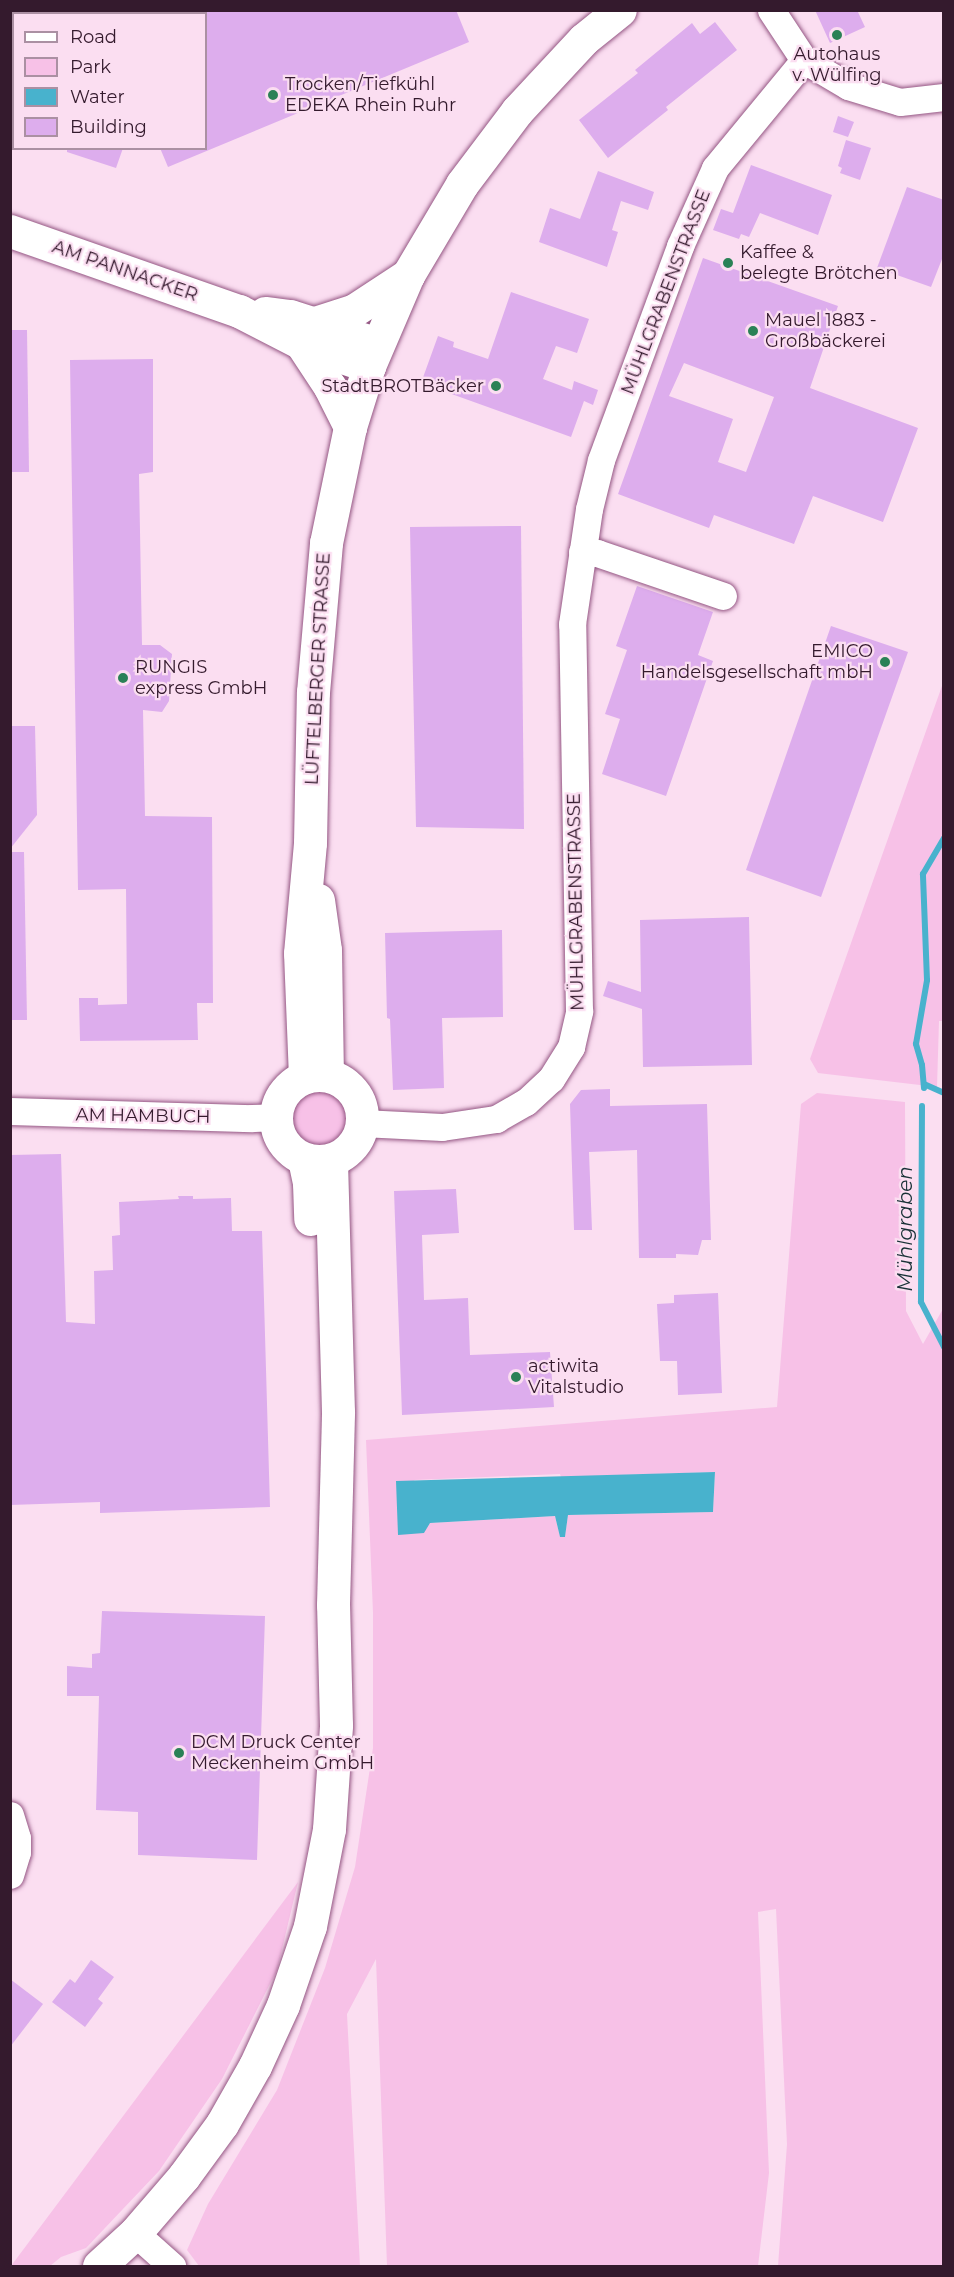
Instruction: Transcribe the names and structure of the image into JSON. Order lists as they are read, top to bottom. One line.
{"streets":{"main road":["AM PANNACKER","LÜFTELBERGER STRASSE"],"street":["MÜHLGRABENSTRASSE","AM HAMBUCH"]},"crossings":[["AM PANNACKER","LÜFTELBERGER STRASSE"],["MÜHLGRABENSTRASSE","LÜFTELBERGER STRASSE"],["MÜHLGRABENSTRASSE","AM HAMBUCH"],["LÜFTELBERGER STRASSE","AM HAMBUCH"]],"water":["Mühlgraben"],"places":["Autohaus v. Wülfing","Trocken/Tiefkühl EDEKA Rhein Ruhr","Kaffee & belegte Brötchen","Mauel 1883 - Großbäckerei","StadtBROTBäcker","EMICO Handelsgesellschaft mbH","RUNGIS express GmbH","actiwita Vitalstudio","DCM Druck Center Meckenheim GmbH"],"legend":["Road","Park","Water","Building"]}
